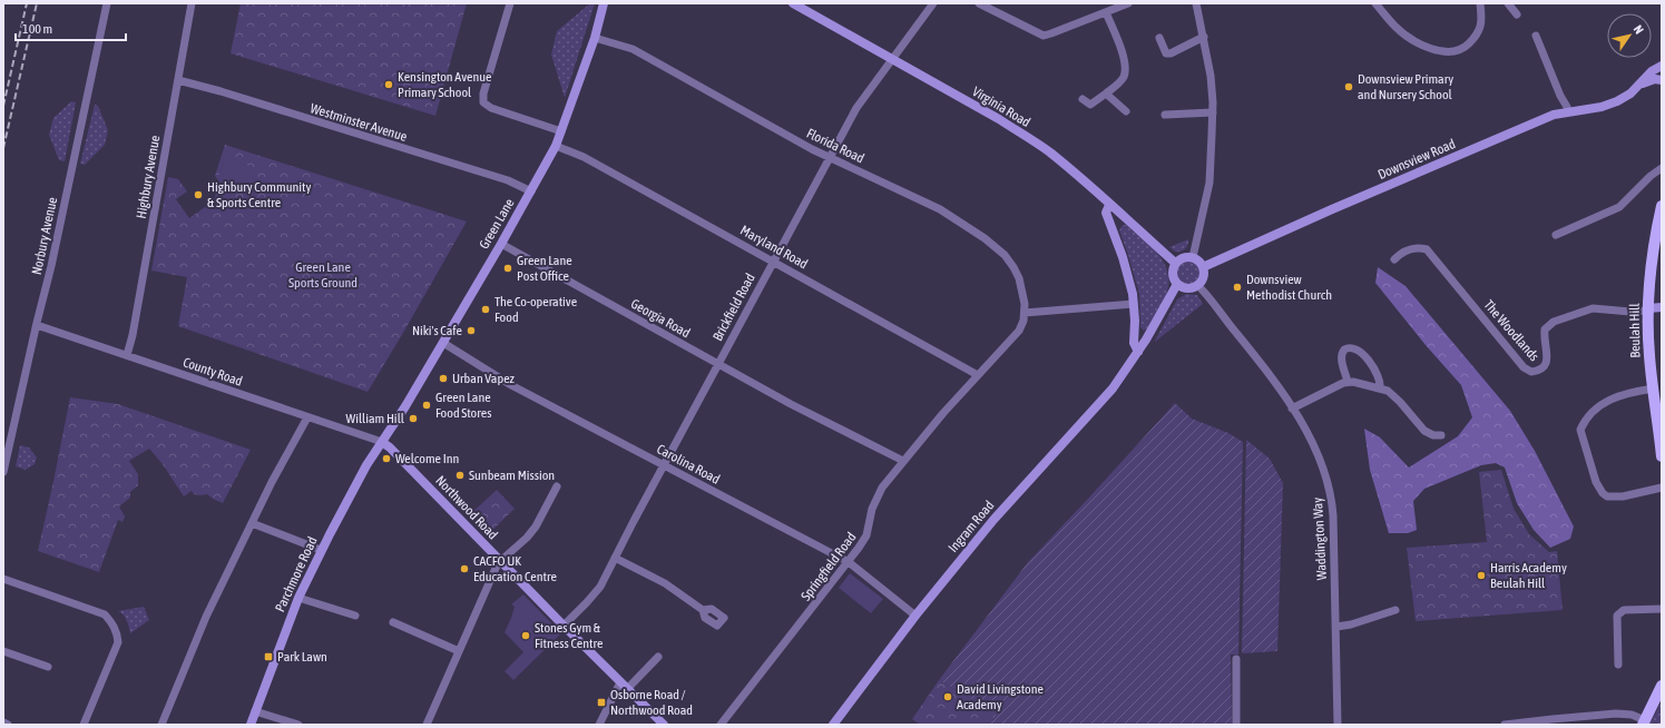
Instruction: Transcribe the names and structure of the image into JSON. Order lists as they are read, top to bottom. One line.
{"streets":{"main road":["Beulah Hill"],"street":["Virginia Road","Westminster Avenue","Florida Road","Downsview Road","Highbury Avenue","Green Lane","Norbury Avenue","Maryland Road","Brickfield Road","Georgia Road","The Woodlands","County Road","Carolina Road","Northwood Road","Ingram Road","Waddington Way","Springfield Road","Parchmore Road"]},"crossings":[["Virginia Road","Downsview Road"],["Virginia Road","Brickfield Road"],["Virginia Road","Ingram Road"],["Virginia Road","Waddington Way"],["Westminster Avenue","Highbury Avenue"],["Westminster Avenue","Green Lane"],["Florida Road","Green Lane"],["Florida Road","Brickfield Road"],["Florida Road","Springfield Road"],["Downsview Road","Ingram Road"],["Downsview Road","Waddington Way"],["Highbury Avenue","County Road"],["Green Lane","Maryland Road"],["Green Lane","Georgia Road"],["Green Lane","County Road"],["Green Lane","Carolina Road"],["Green Lane","Northwood Road"],["Green Lane","Parchmore Road"],["Norbury Avenue","County Road"],["Maryland Road","Brickfield Road"],["Maryland Road","Springfield Road"],["Brickfield Road","Georgia Road"],["Brickfield Road","Carolina Road"],["Brickfield Road","Northwood Road"],["Georgia Road","Springfield Road"],["The Woodlands","Beulah Hill"],["County Road","Northwood Road"],["County Road","Parchmore Road"],["Carolina Road","Ingram Road"],["Carolina Road","Springfield Road"],["Northwood Road","Parchmore Road"],["Ingram Road","Waddington Way"]],"parks":["Green Lane Sports Ground"],"places":{"other":["Kensington Avenue Primary School","Downsview Primary and Nursery School","Highbury Community & Sports Centre","Green Lane Post Office","Downsview Methodist Church","The Co-operative Food","Niki's Cafe","Urban Vapez","Green Lane Food Stores","William Hill","Welcome Inn","Sunbeam Mission","CACFO UK Education Centre","Harris Academy Beulah Hill","Stones Gym & Fitness Centre","David Livingstone Academy"],"transit":["Park Lawn","Osborne Road / Northwood Road"]},"scale_bar":"100 m","north":"top right"}
